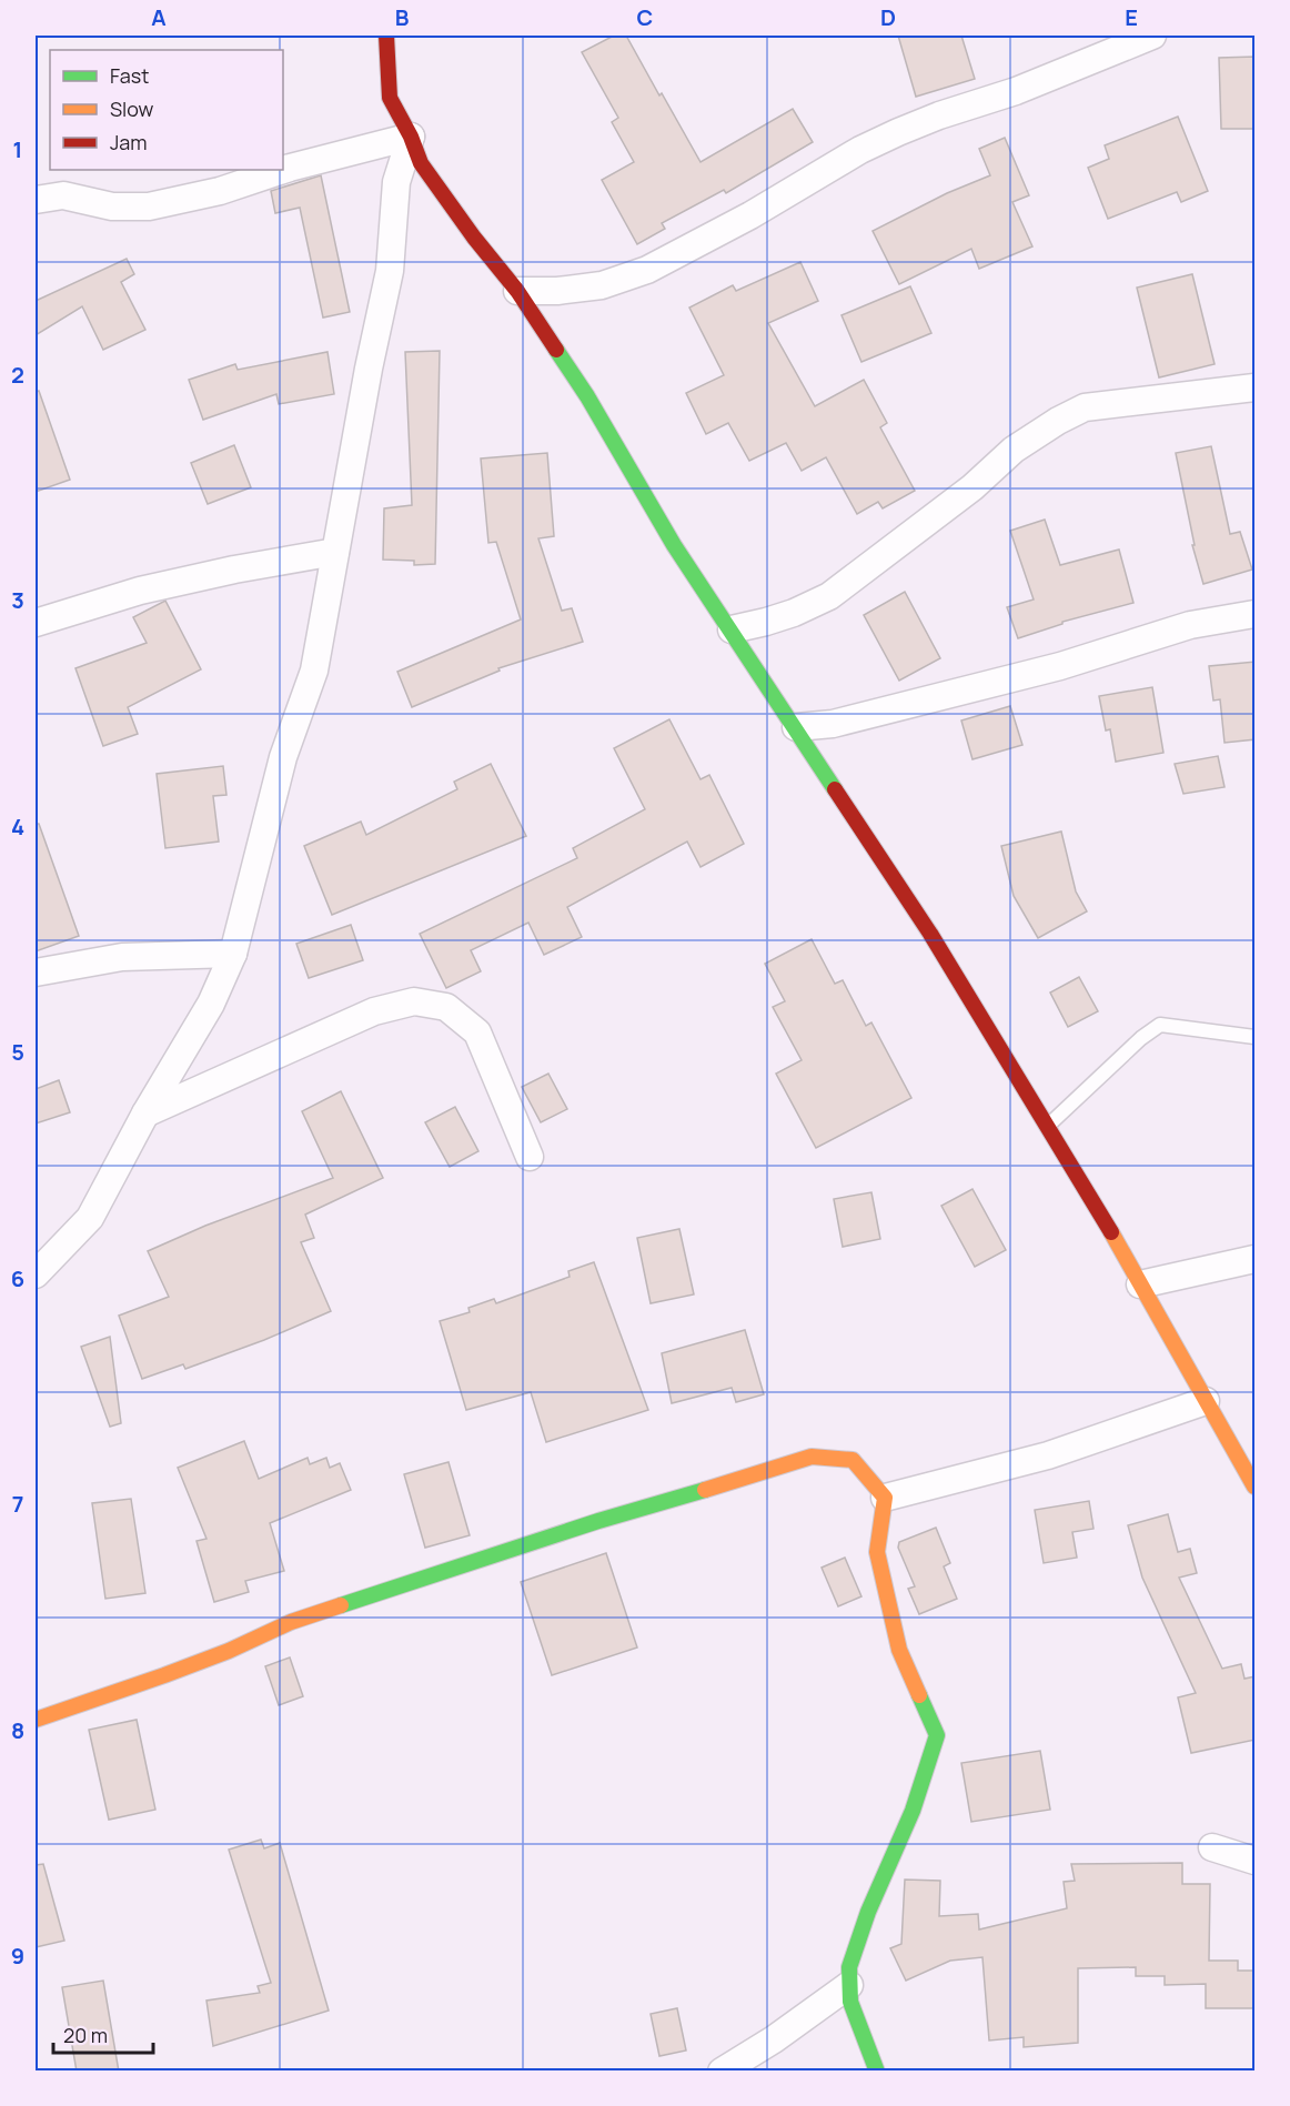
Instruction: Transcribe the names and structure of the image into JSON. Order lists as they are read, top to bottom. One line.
{"legend":["Fast","Slow","Jam"],"scale_bar":"20 m","grid":{"columns":["A","B","C","D","E"],"rows":["1","2","3","4","5","6","7","8","9"]}}
